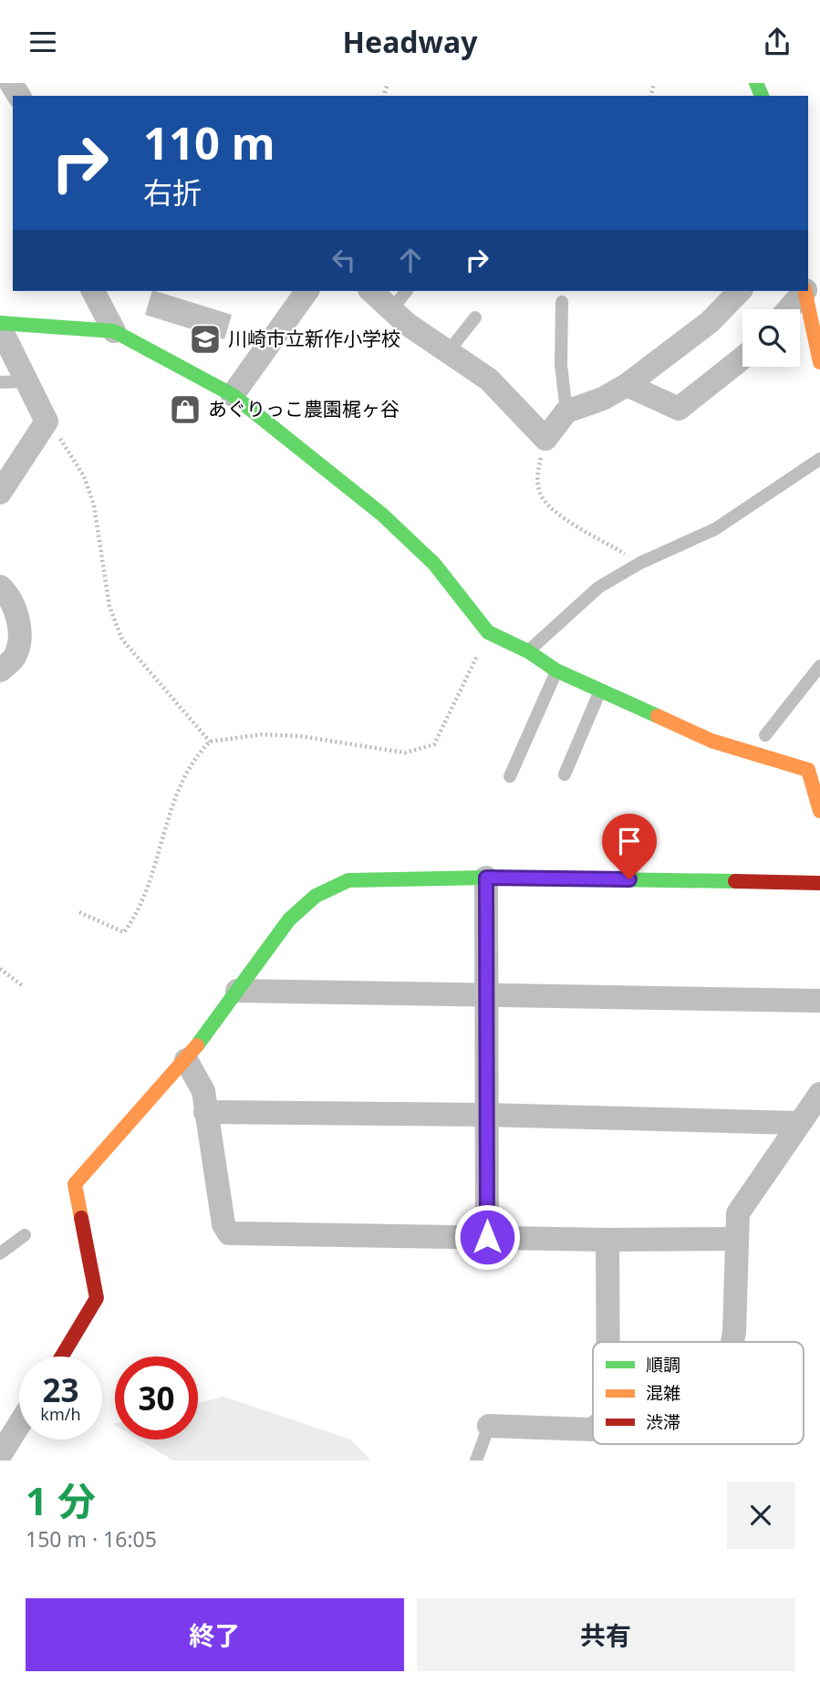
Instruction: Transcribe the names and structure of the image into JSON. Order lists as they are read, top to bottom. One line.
{"places":{"school or university":["川崎市立新作小学校"],"shop":["あぐりっこ農園梶ヶ谷"]},"legend":["順調","混雑","渋滞"],"page":{"header":"Headway","turn":["110 m","右折"],"speed":"23 km/h","limit":"30","heading":["1 分","150 m · 16:05"],"buttons":["終了","共有"]}}
